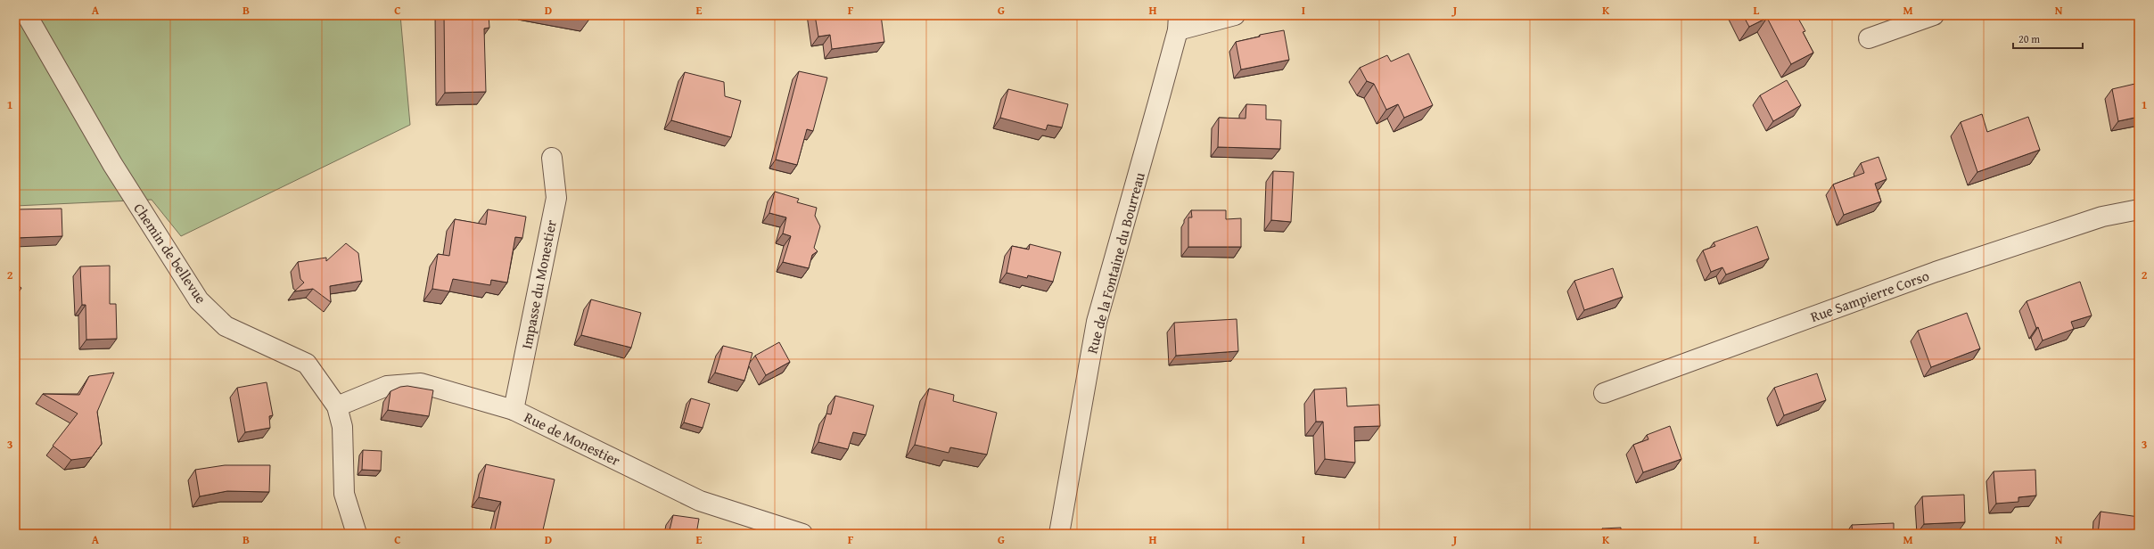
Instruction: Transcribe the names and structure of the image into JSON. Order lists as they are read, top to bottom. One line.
{"streets":{"street":["Chemin de bellevue","Rue de la Fontaine du Bourreau","Impasse du Monestier","Rue Sampierre Corso","Rue de Monestier"]},"crossings":[["Chemin de bellevue","Rue de Monestier"],["Impasse du Monestier","Rue de Monestier"]],"scale_bar":"20 m","grid":{"columns":["A","B","C","D","E","F","G","H","I","J","K","L","M","N"],"rows":["1","2","3"]}}
